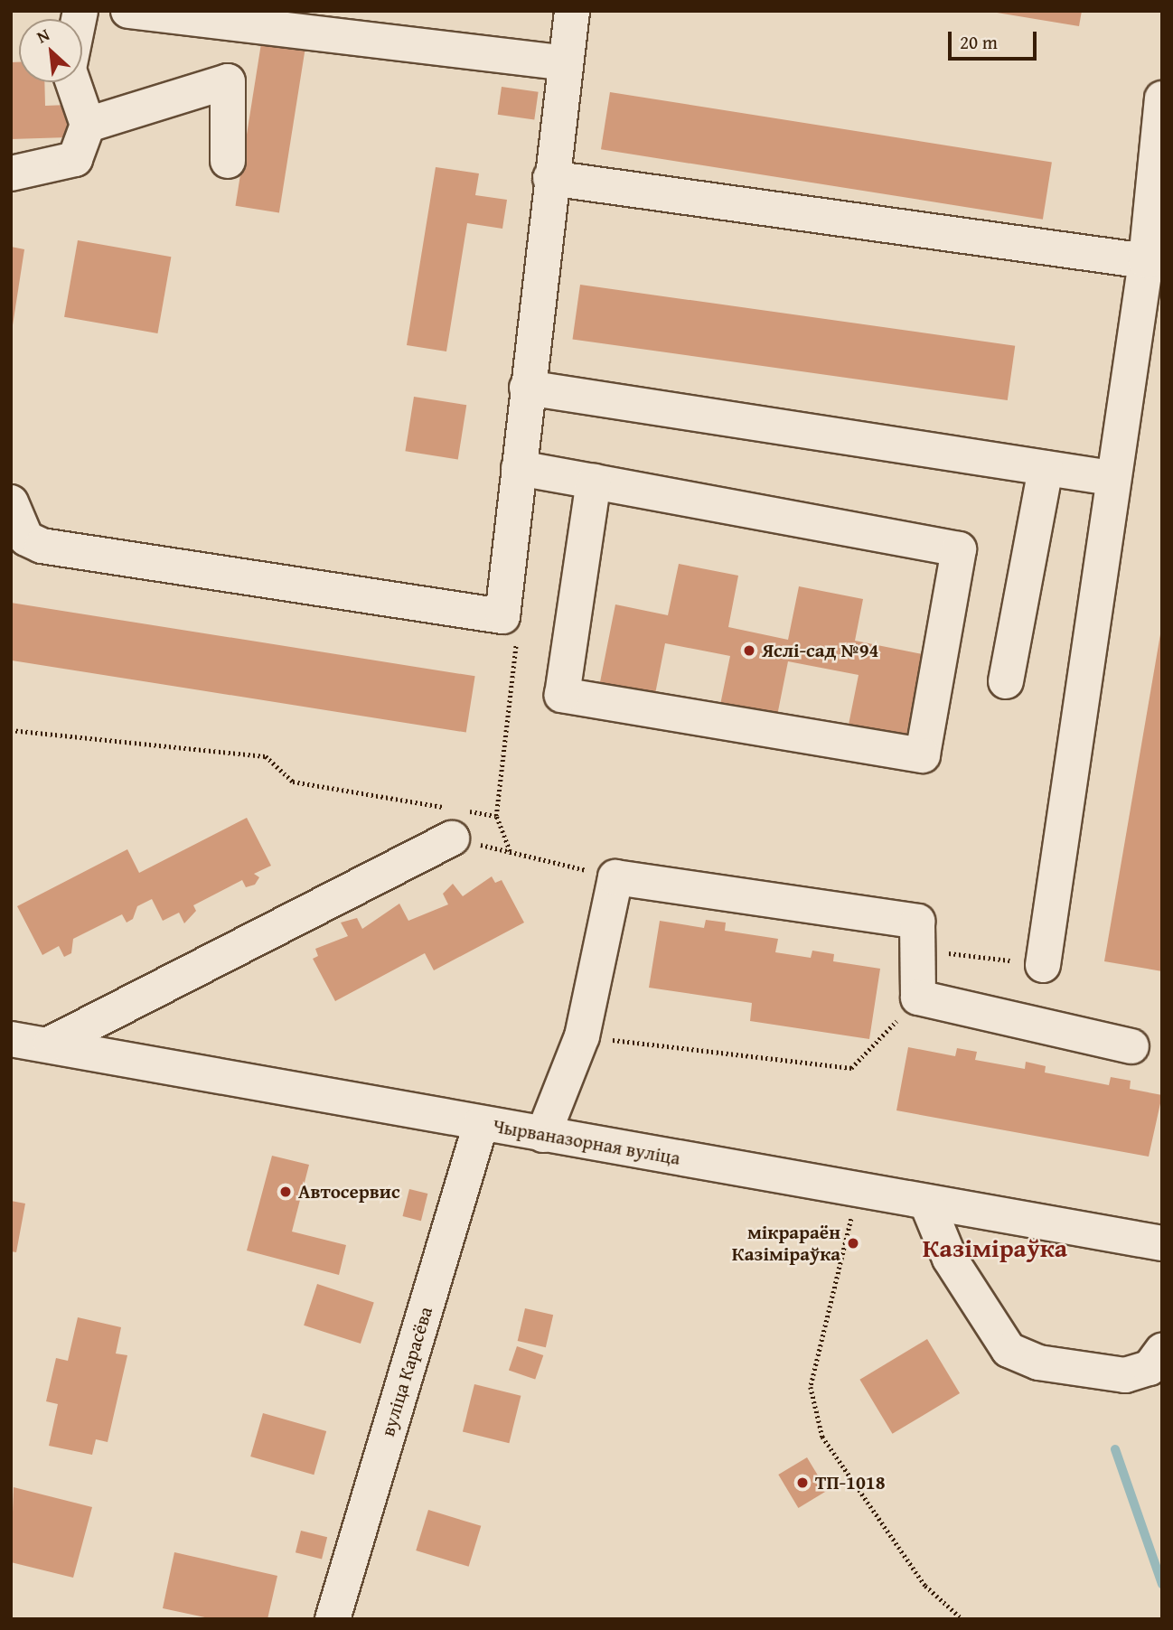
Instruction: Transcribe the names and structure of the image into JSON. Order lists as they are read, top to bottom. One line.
{"streets":{"street":["Чырваназорная вуліца","вуліца Карасёва"]},"crossings":[["Чырваназорная вуліца","вуліца Карасёва"]],"districts":["Казіміраўка"],"places":["Яслі-сад №94","Автосервис","мікрараён Казіміраўка","ТП-1018"],"scale_bar":"20 m","north":"top left"}
